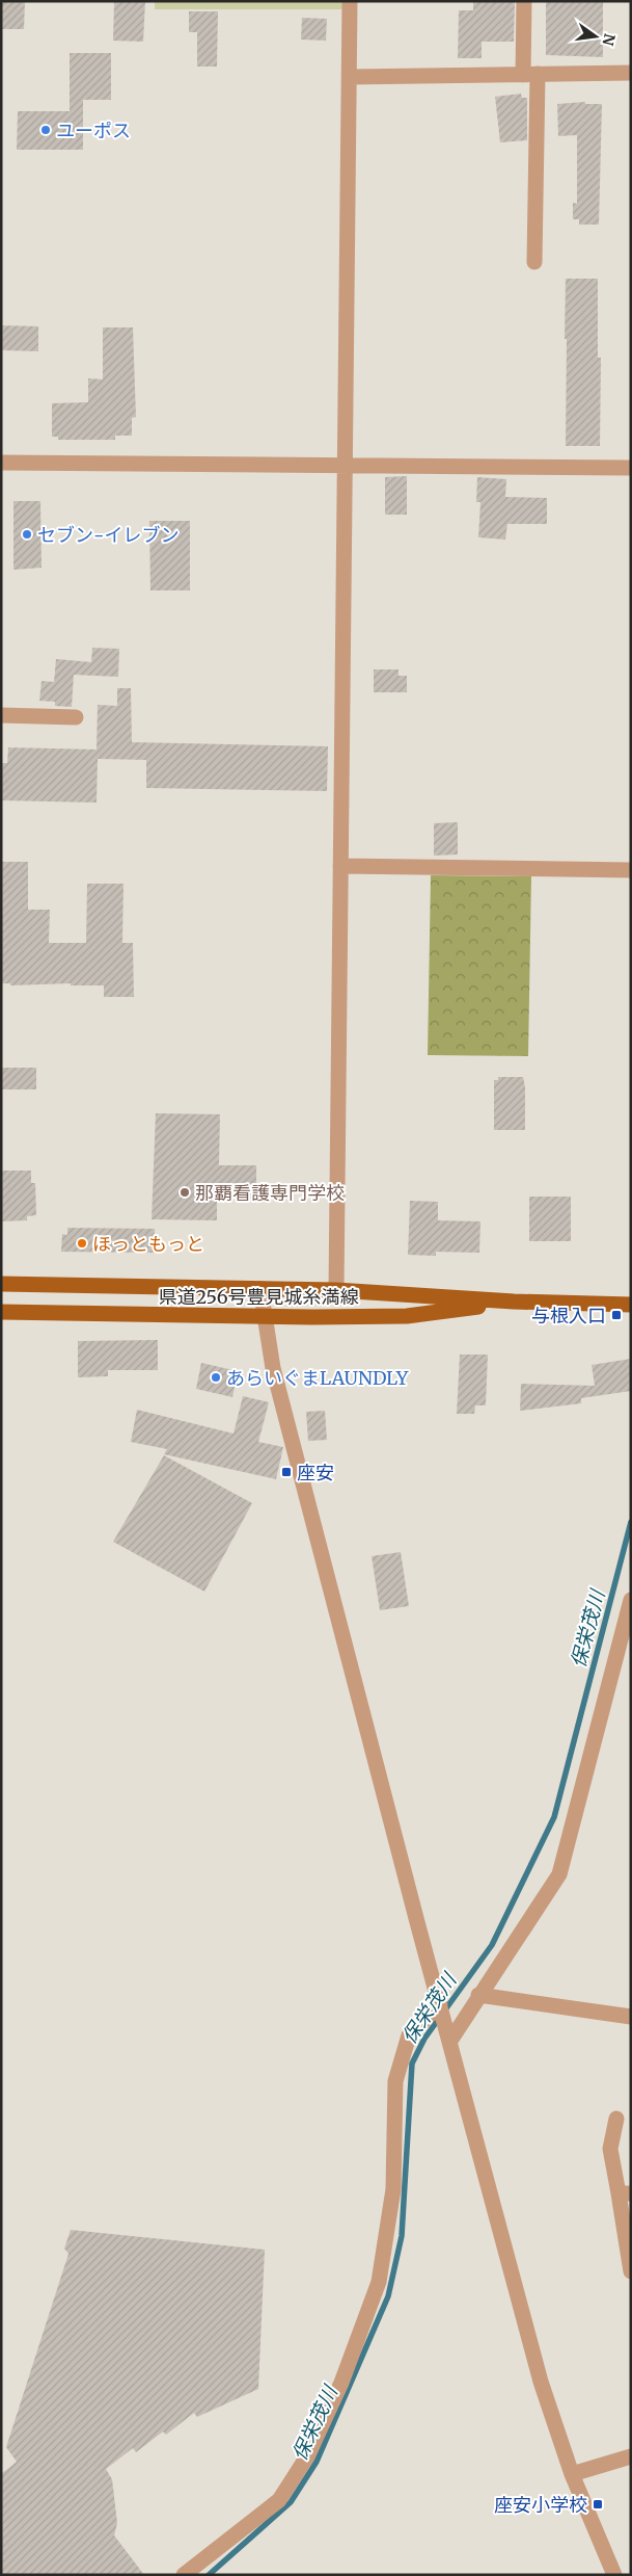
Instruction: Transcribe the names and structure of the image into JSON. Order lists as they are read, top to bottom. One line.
{"streets":{"main road":["県道256号豊見城糸満線"]},"water":["保栄茂川"],"places":{"other":["ユーポス","セブン-イレブン","那覇看護専門学校","ほっともっと","あらいぐまLAUNDLY"],"transit":["与根入口","座安","座安小学校"]},"north":"right"}
